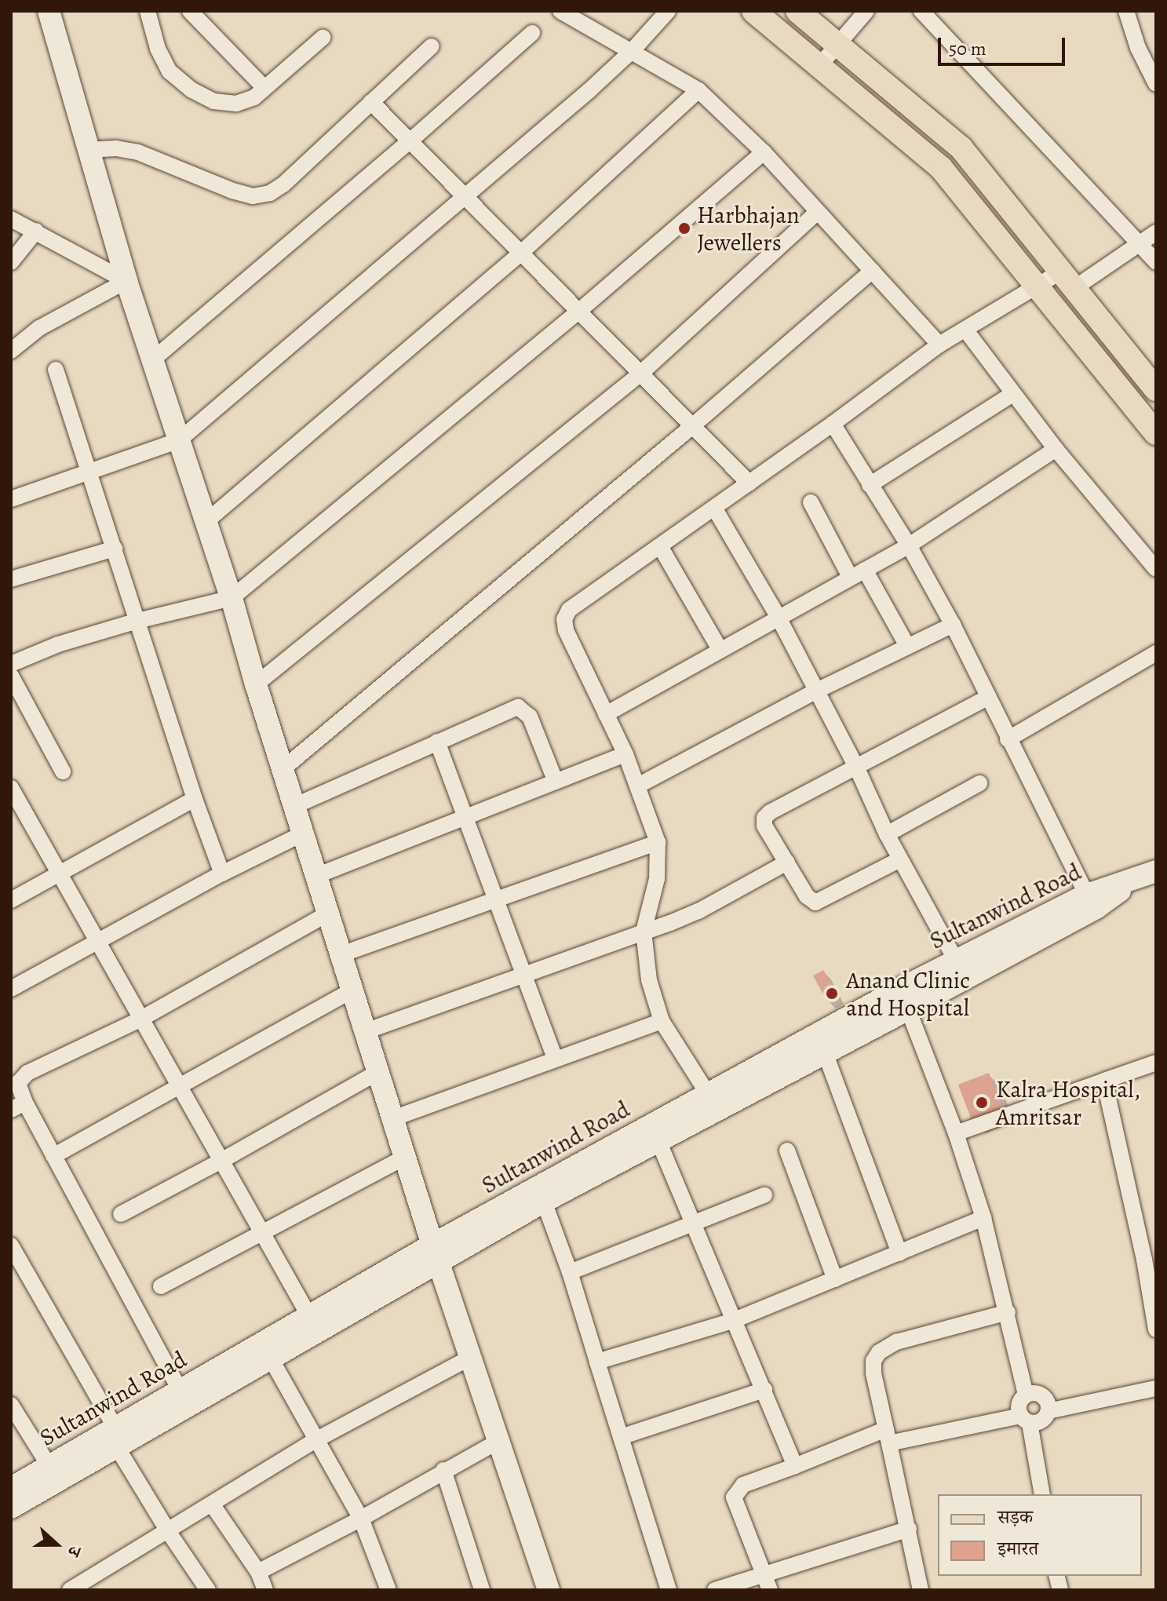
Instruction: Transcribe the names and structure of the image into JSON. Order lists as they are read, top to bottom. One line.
{"streets":{"main road":["Sultanwind Road"]},"places":["Harbhajan Jewellers","Anand Clinic and Hospital","Kalra Hospital, Amritsar"],"legend":["सड़क","इमारत"],"scale_bar":"50 m","north":"right"}
